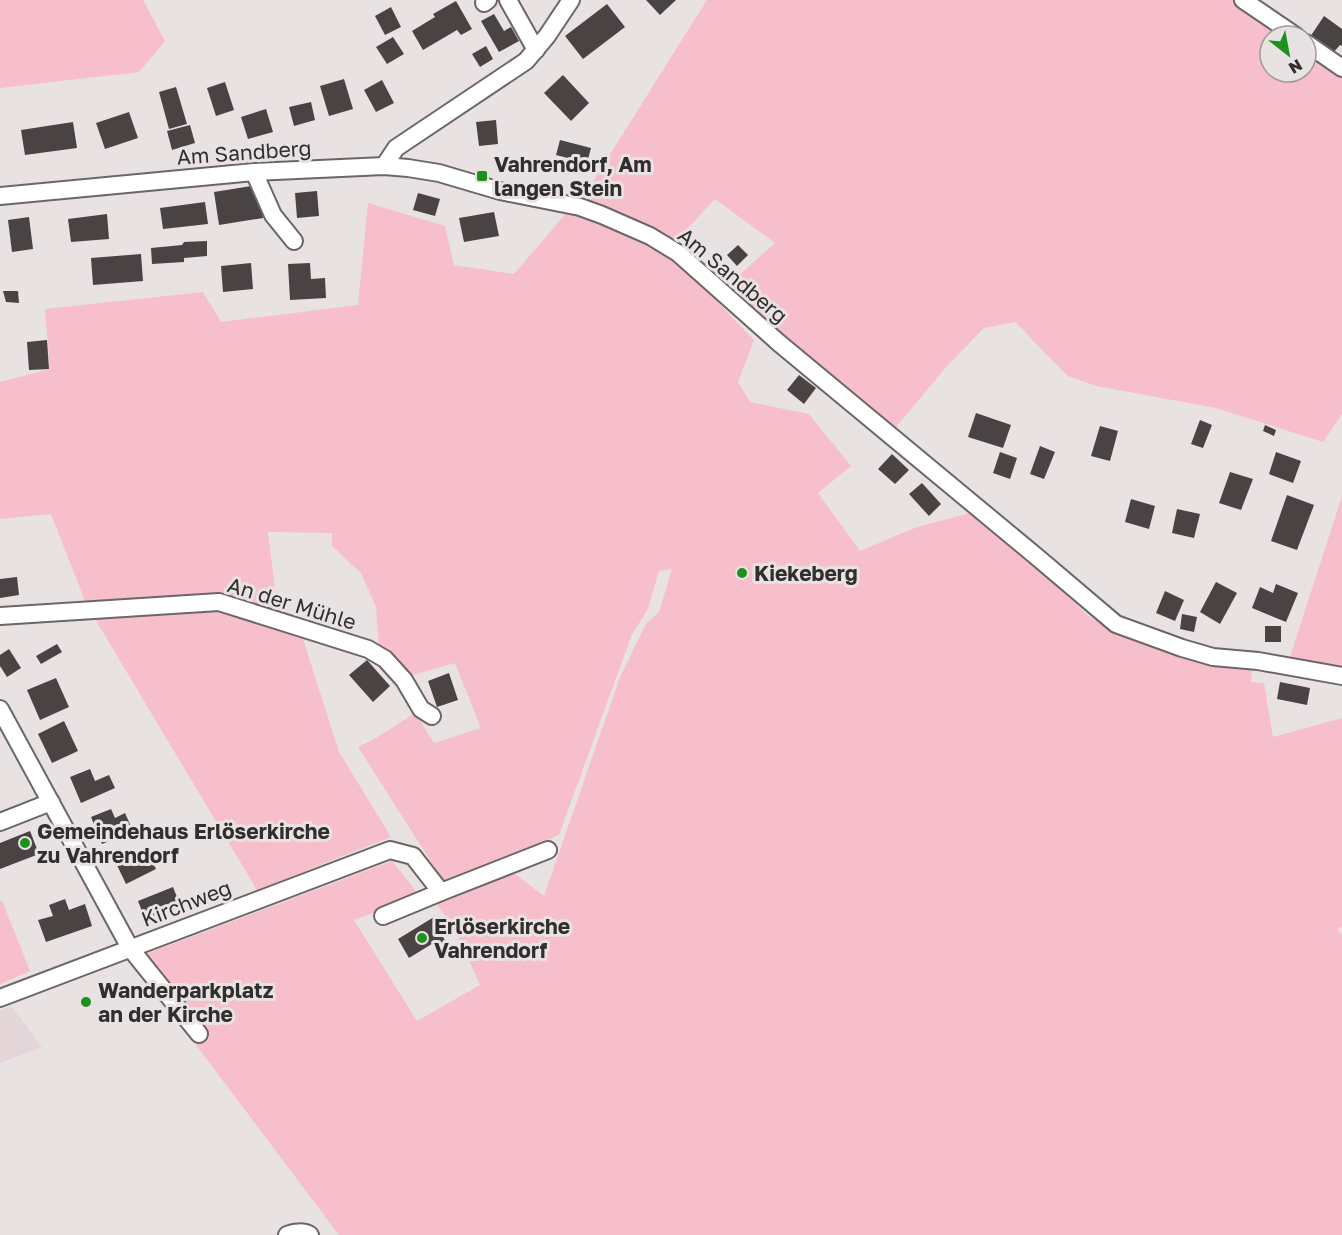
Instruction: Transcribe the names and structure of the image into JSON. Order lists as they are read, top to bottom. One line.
{"streets":{"street":["Am Sandberg","An der Mühle","Kirchweg"]},"places":{"transit":["Vahrendorf, Am langen Stein"],"other":["Kiekeberg","Gemeindehaus Erlöserkirche zu Vahrendorf","Erlöserkirche Vahrendorf","Wanderparkplatz an der Kirche"]},"north":"bottom right"}
